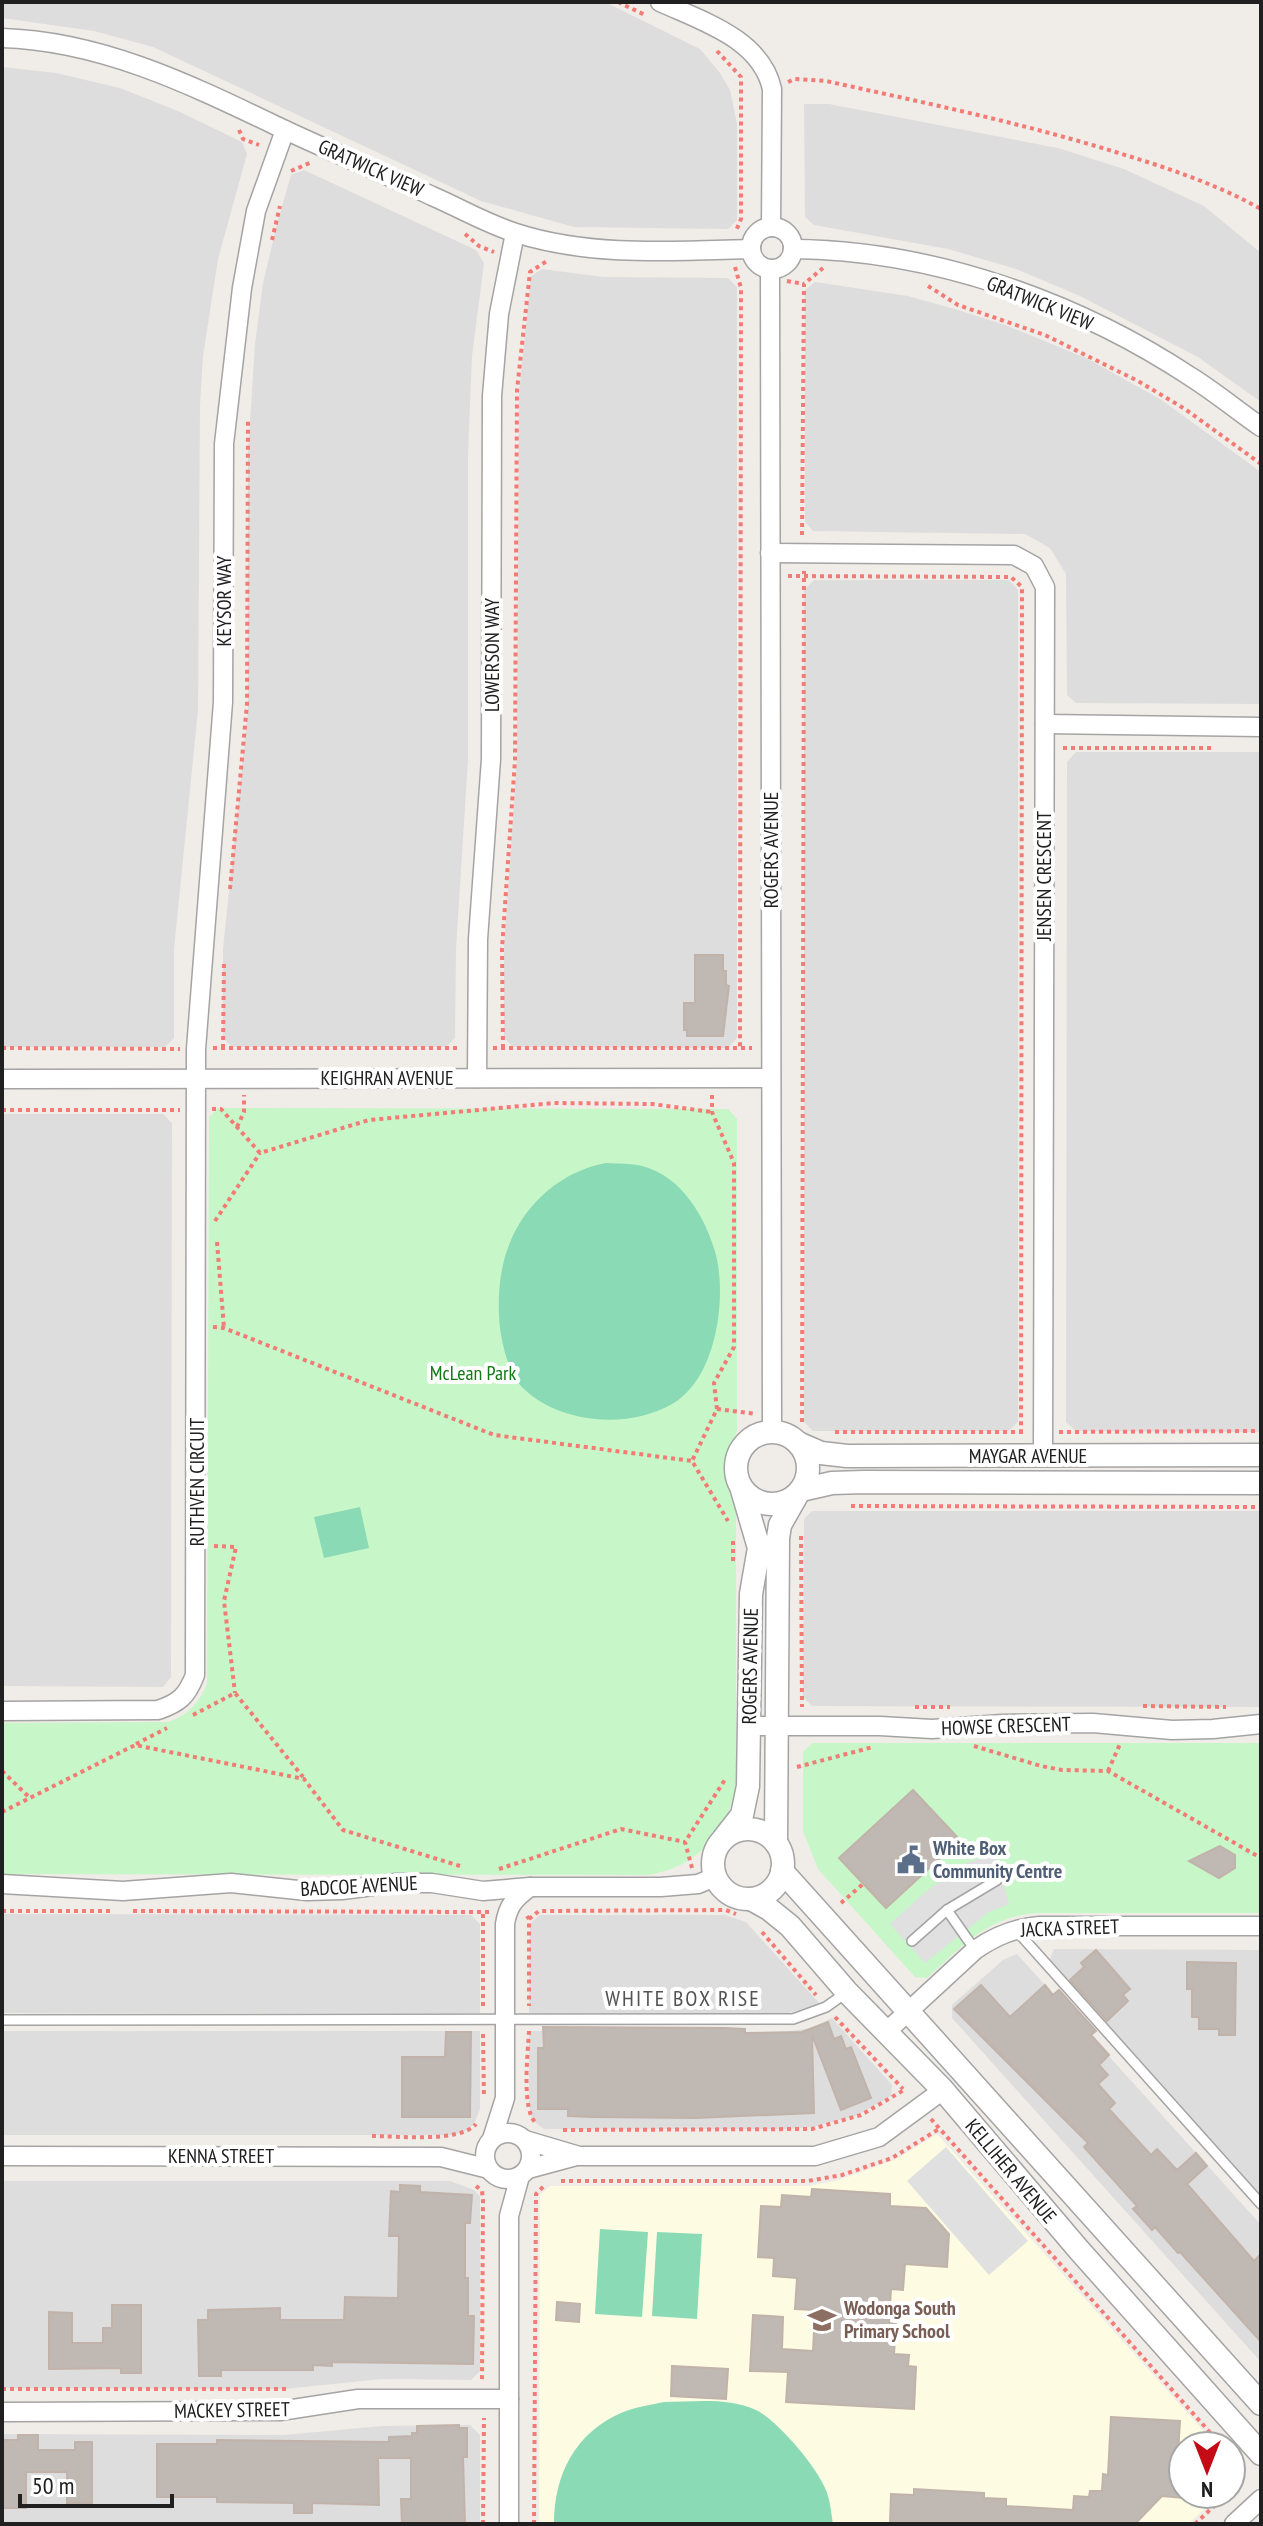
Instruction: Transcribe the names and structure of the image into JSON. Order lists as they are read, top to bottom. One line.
{"streets":{"street":["GRATWICK VIEW","KEYSOR WAY","LOWERSON WAY","ROGERS AVENUE","JENSEN CRESCENT","KEIGHRAN AVENUE","MAYGAR AVENUE","RUTHVEN CIRCUIT","HOWSE CRESCENT","BADCOE AVENUE","JACKA STREET","KENNA STREET","KELLIHER AVENUE","MACKEY STREET"]},"crossings":[["GRATWICK VIEW","KEYSOR WAY"],["GRATWICK VIEW","LOWERSON WAY"],["GRATWICK VIEW","ROGERS AVENUE"],["KEYSOR WAY","KEIGHRAN AVENUE"],["KEYSOR WAY","RUTHVEN CIRCUIT"],["LOWERSON WAY","KEIGHRAN AVENUE"],["ROGERS AVENUE","JENSEN CRESCENT"],["ROGERS AVENUE","KEIGHRAN AVENUE"],["ROGERS AVENUE","MAYGAR AVENUE"],["ROGERS AVENUE","HOWSE CRESCENT"],["ROGERS AVENUE","BADCOE AVENUE"],["ROGERS AVENUE","KELLIHER AVENUE"],["JENSEN CRESCENT","MAYGAR AVENUE"],["KEIGHRAN AVENUE","RUTHVEN CIRCUIT"],["BADCOE AVENUE","KELLIHER AVENUE"],["JACKA STREET","KELLIHER AVENUE"]],"districts":["WHITE BOX RISE"],"parks":["McLean Park"],"places":{"public building":["White Box Community Centre"],"school or university":["Wodonga South Primary School"]},"scale_bar":"50 m","north":"bottom"}
